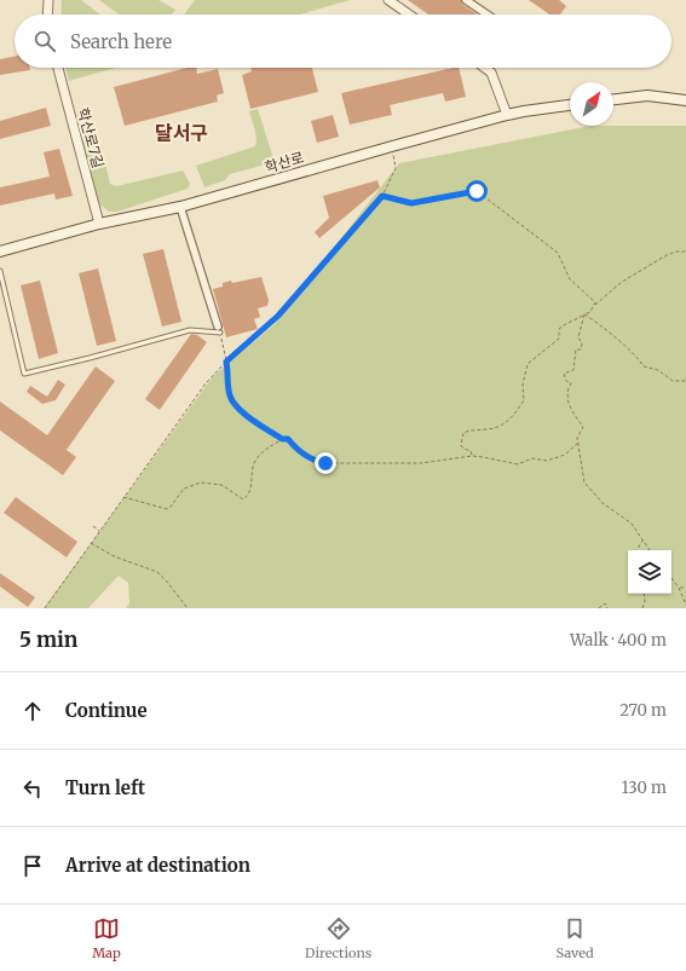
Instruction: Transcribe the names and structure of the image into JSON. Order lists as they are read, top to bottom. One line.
{"streets":{"main road":["학산로"],"street":["학산로7길"]},"crossings":[["학산로7길","학산로"]],"districts":["달서구"],"north":"top right","page":{"search":"Search here","heading":["5 min","Walk · 400 m"],"list":[["Continue","270 m"],["Turn left","130 m"],"Arrive at destination"],"nav":["Map","Directions","Saved"]}}
